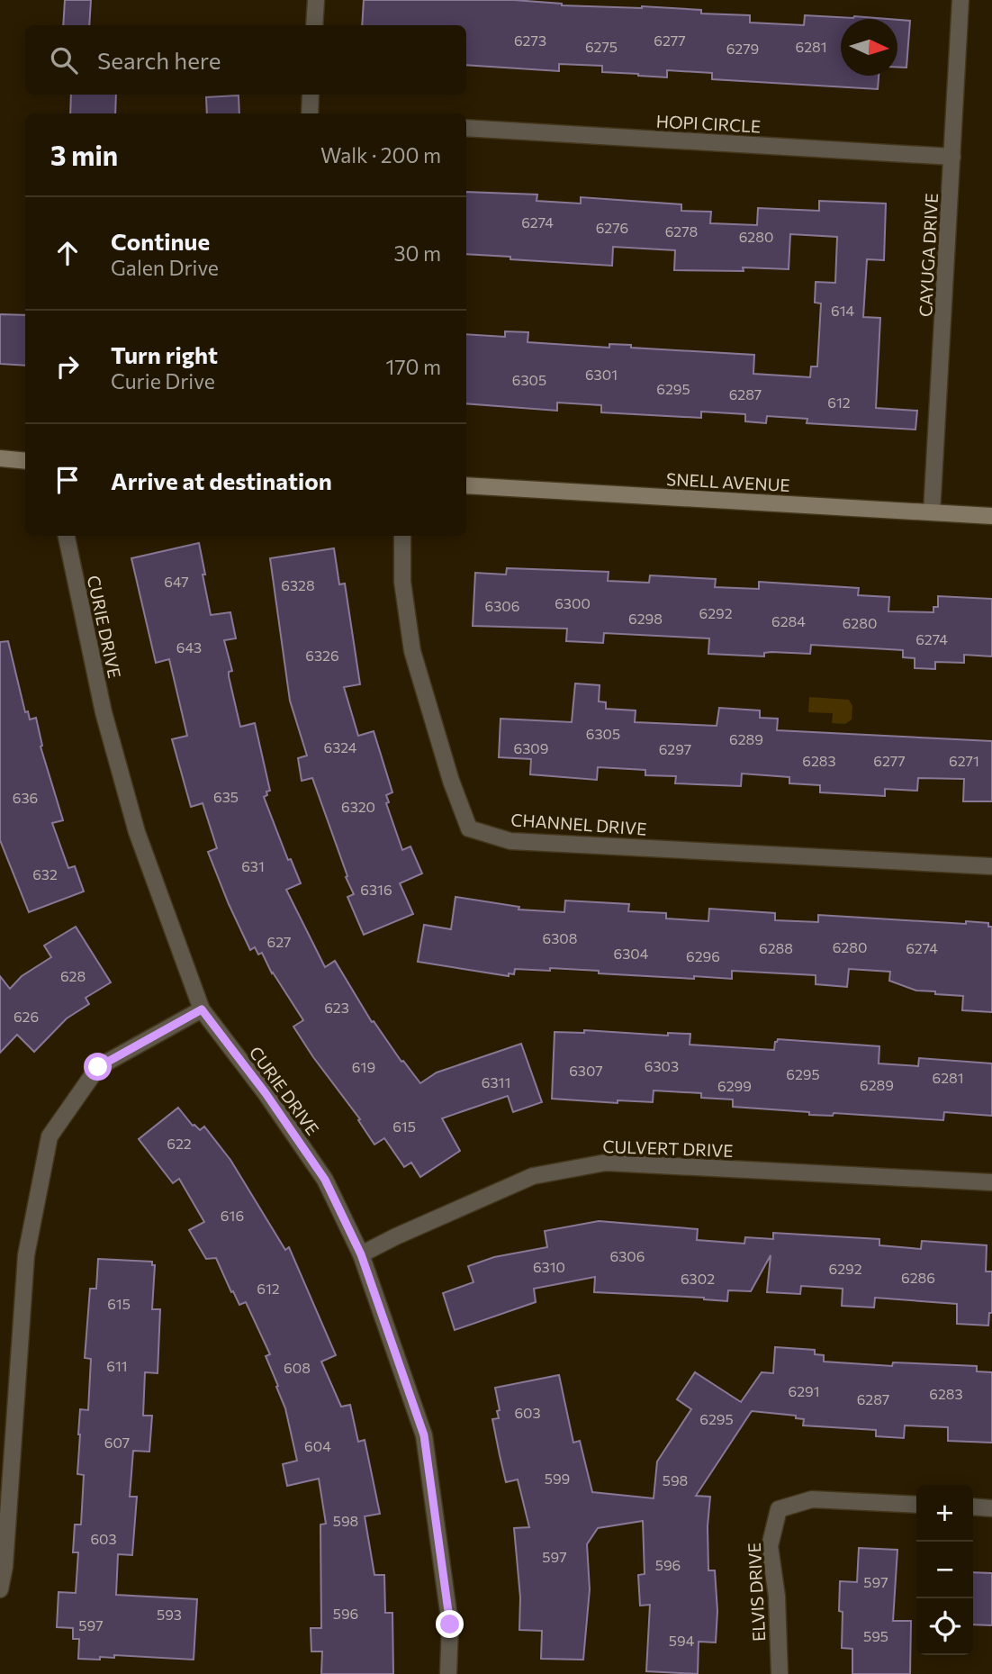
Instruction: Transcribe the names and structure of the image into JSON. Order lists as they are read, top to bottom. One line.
{"streets":{"street":["HOPI CIRCLE","CAYUGA DRIVE","SNELL AVENUE","CURIE DRIVE","CHANNEL DRIVE","CULVERT DRIVE","ELVIS DRIVE"]},"crossings":[["HOPI CIRCLE","CAYUGA DRIVE"],["CAYUGA DRIVE","SNELL AVENUE"],["CURIE DRIVE","CULVERT DRIVE"]],"house_numbers":["6273","6277","6275","6281","6279","6274","6276","6278","6280","614","6301","6305","6295","6287","612","647","6328","6300","6306","6292","6298","6284","6280","6274","643","6326","6305","6289","6324","6309","6297","6283","6277","6271","635","636","6320","631","632","6316","6308","627","6280","6288","6274","6304","6296","628","623","626","6303","619","6307","6295","6281","6311","6289","6299","615","622","616","6306","6310","6292","6286","6302","612","615","611","608","6291","6283","6287","603","6295","607","604","599","598","598","603","597","596","597","596","593","597","595","594"],"north":"right","page":{"search":"Search here","heading":["3 min","Walk · 200 m"],"list":[["Continue","Galen Drive","30 m"],["Turn right","Curie Drive","170 m"],"Arrive at destination"],"map_buttons":["+","−"]}}
